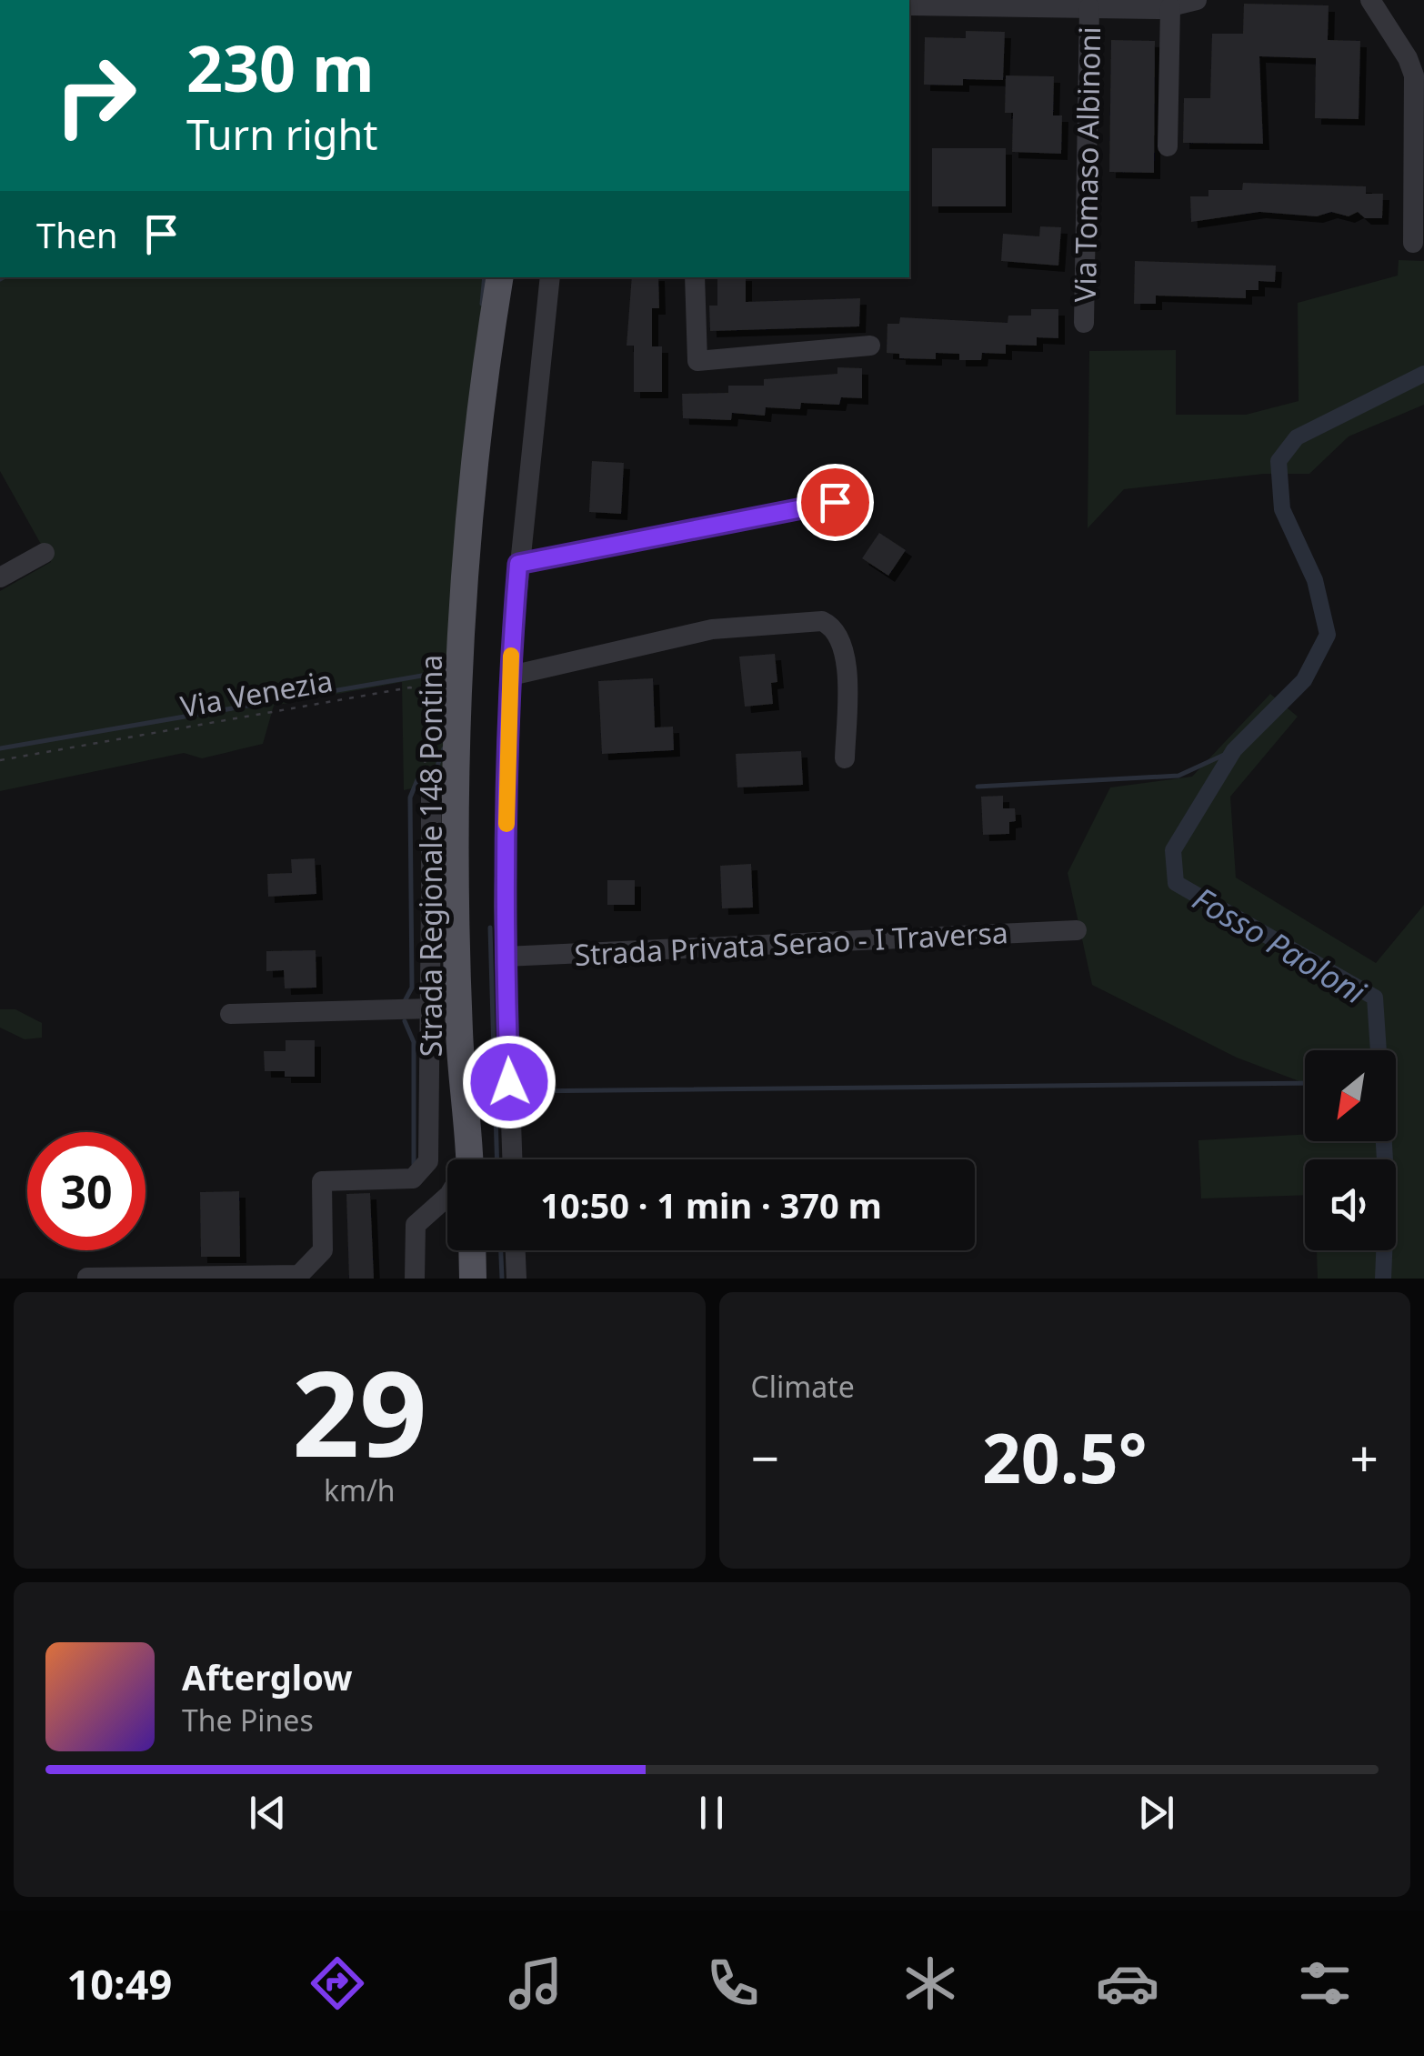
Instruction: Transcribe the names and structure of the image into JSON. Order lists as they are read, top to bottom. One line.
{"streets":{"main road":["Strada Regionale 148 Pontina"],"street":["Via Tomaso Albinoni","Strada Privata Serao - I Traversa"],"path":["Via Venezia"]},"crossings":[["Via Venezia","Strada Regionale 148 Pontina"]],"water":["Fosso Paoloni"],"north":"bottom left","page":{"turn":["230 m","Turn right"],"then":"Then","limit":"30","trip":"10:50 · 1 min · 370 m","tile":[["29","km/h"],"Climate"],"heat":["−","20.5°","+"],"song":["Afterglow","The Pines"],"tabs":"10:49"}}
